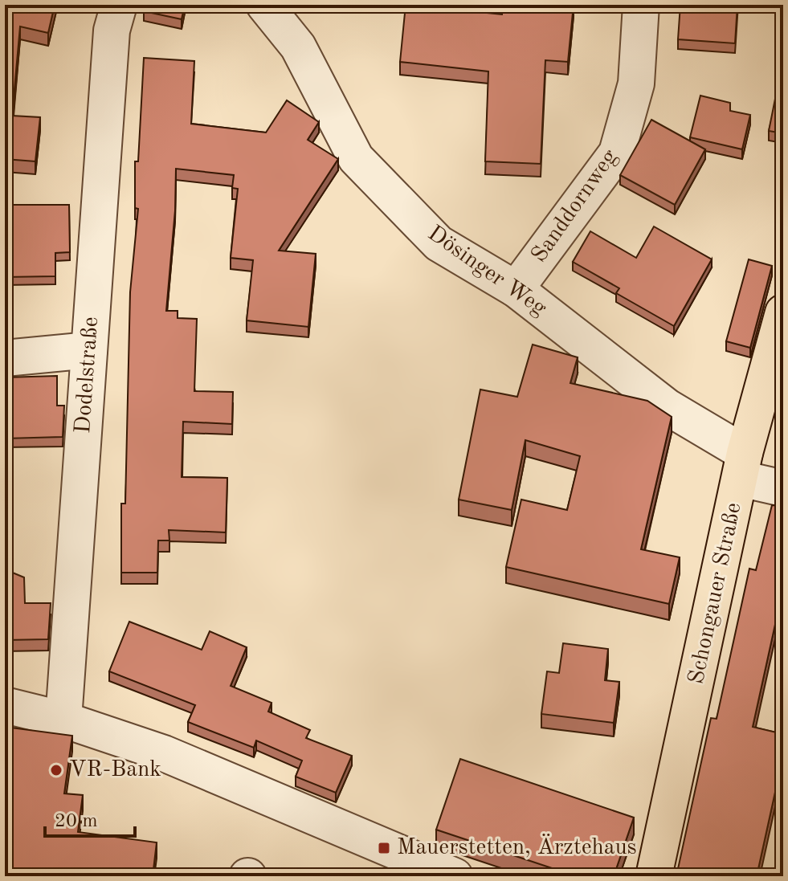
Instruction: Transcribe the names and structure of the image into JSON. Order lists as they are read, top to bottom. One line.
{"streets":{"main road":["Schongauer Straße"],"street":["Sanddornweg","Dösinger Weg","Dodelstraße"]},"crossings":[["Sanddornweg","Dösinger Weg"],["Dösinger Weg","Schongauer Straße"]],"places":{"other":["VR-Bank"],"transit":["Mauerstetten, Ärztehaus"]},"scale_bar":"20 m"}
